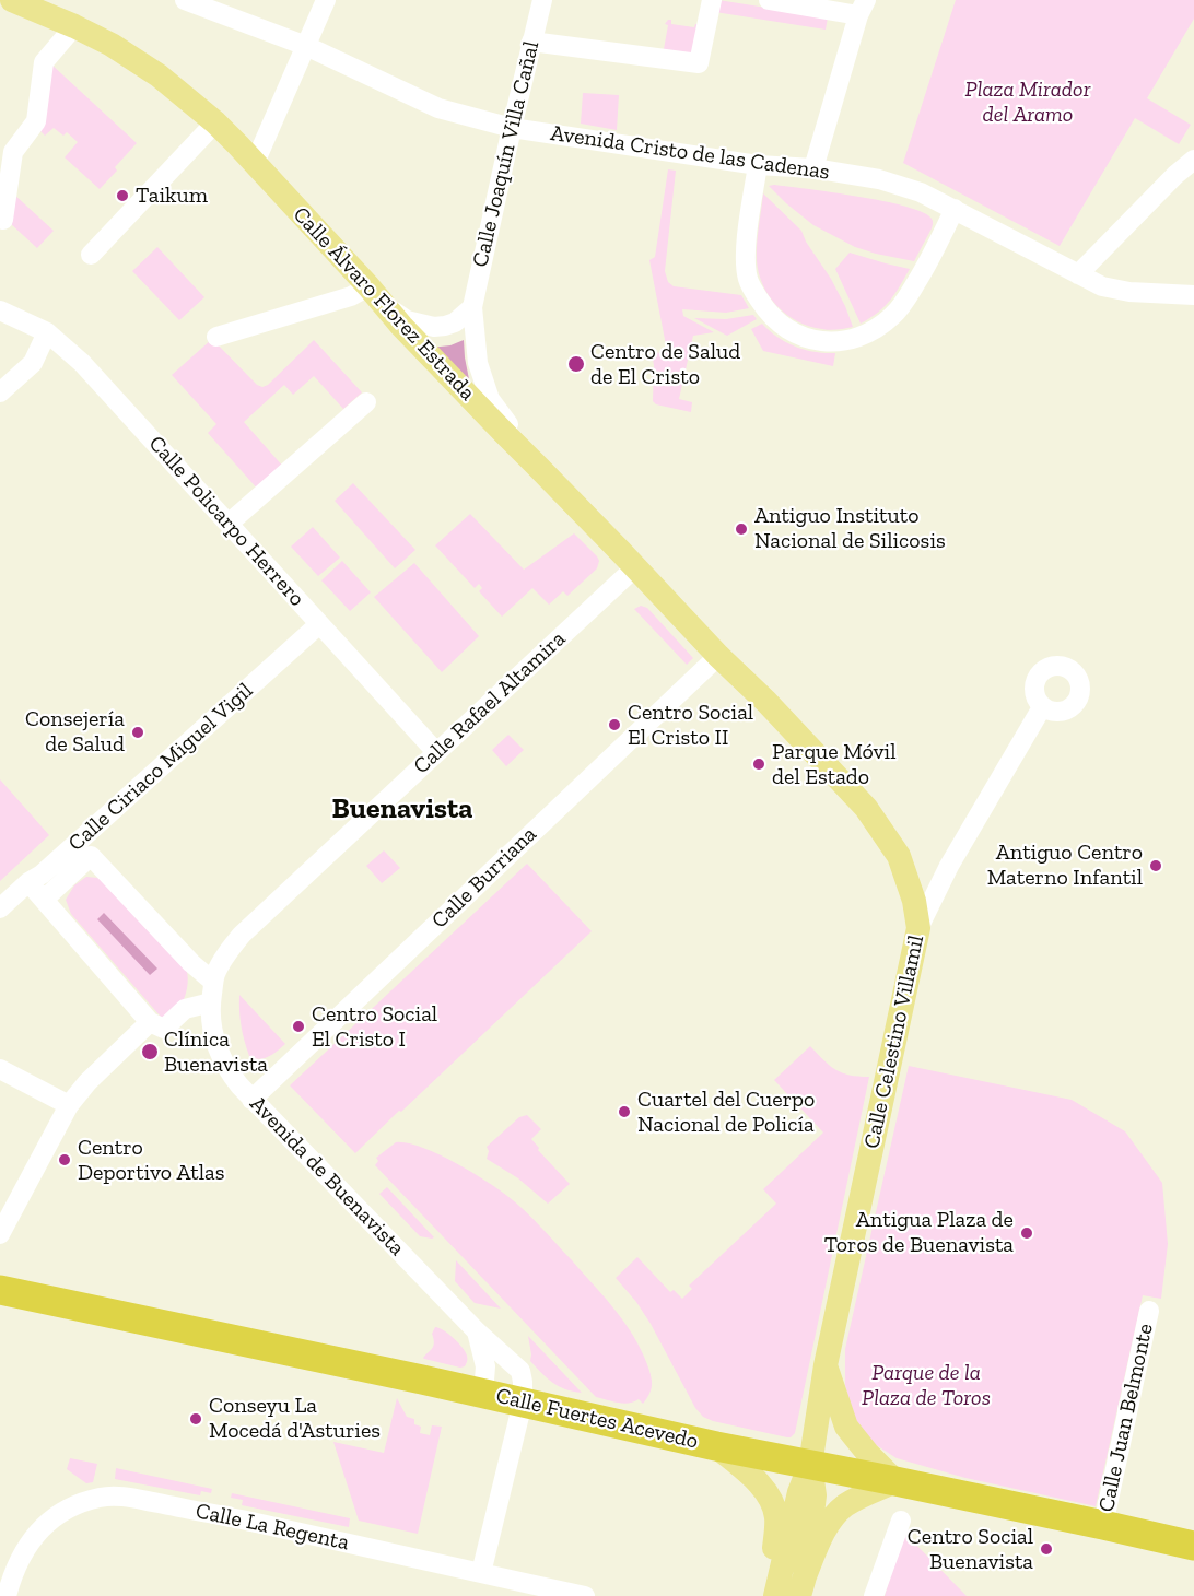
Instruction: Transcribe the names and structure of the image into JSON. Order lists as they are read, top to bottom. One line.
{"streets":{"highway":["Calle Fuertes Acevedo"],"main road":["Calle Álvaro Florez Estrada","Calle Celestino Villamil"],"street":["Avenida Cristo de las Cadenas","Calle Joaquín Villa Cañal","Calle Policarpo Herrero","Calle Rafael Altamira","Calle Ciriaco Miguel Vigil","Calle Burriana","Avenida de Buenavista","Calle Juan Belmonte","Calle La Regenta"]},"crossings":[["Avenida Cristo de las Cadenas","Calle Joaquín Villa Cañal"],["Calle Joaquín Villa Cañal","Calle Álvaro Florez Estrada"],["Calle Álvaro Florez Estrada","Calle Rafael Altamira"],["Calle Álvaro Florez Estrada","Calle Burriana"],["Calle Álvaro Florez Estrada","Calle Celestino Villamil"],["Calle Policarpo Herrero","Calle Rafael Altamira"],["Calle Policarpo Herrero","Calle Ciriaco Miguel Vigil"],["Calle Rafael Altamira","Avenida de Buenavista"],["Calle Burriana","Avenida de Buenavista"],["Calle Celestino Villamil","Calle Fuertes Acevedo"],["Avenida de Buenavista","Calle Fuertes Acevedo"],["Avenida de Buenavista","Calle La Regenta"],["Calle Juan Belmonte","Calle Fuertes Acevedo"]],"districts":["Buenavista"],"parks":["Plaza Mirador del Aramo","Parque de la Plaza de Toros"],"places":["Taikum","Centro de Salud de El Cristo","Antiguo Instituto Nacional de Silicosis","Centro Social El Cristo II","Consejería de Salud","Parque Móvil del Estado","Antiguo Centro Materno Infantil","Centro Social El Cristo I","Clínica Buenavista","Cuartel del Cuerpo Nacional de Policía","Centro Deportivo Atlas","Antigua Plaza de Toros de Buenavista","Conseyu La Mocedá d'Asturies","Centro Social Buenavista"]}
